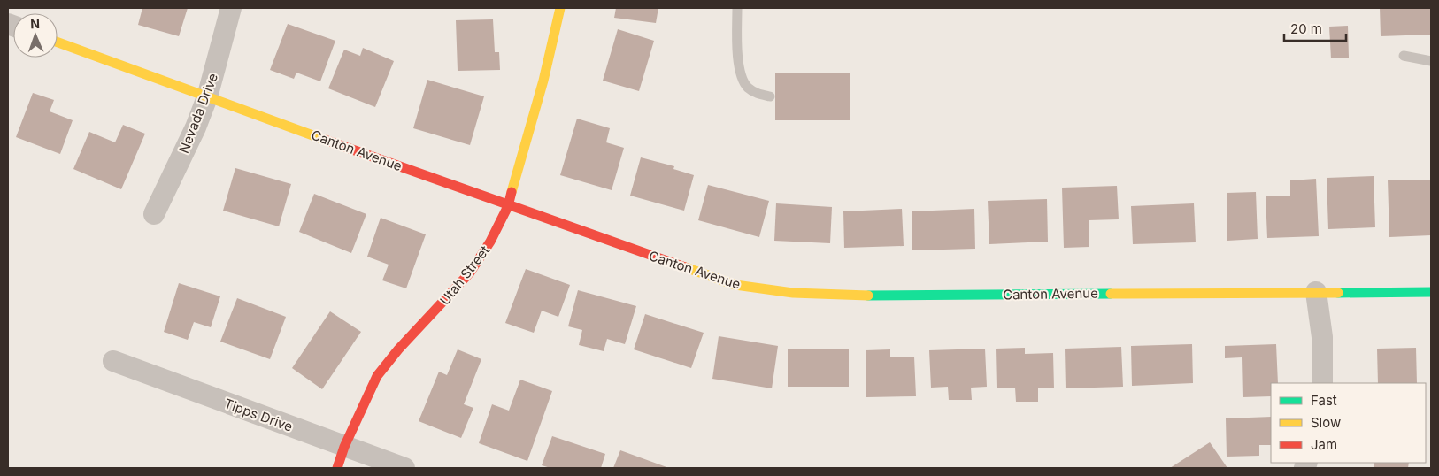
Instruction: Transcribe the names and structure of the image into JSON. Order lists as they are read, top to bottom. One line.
{"streets":{"street":["Nevada Drive","Canton Avenue","Utah Street","Tipps Drive"]},"crossings":[["Nevada Drive","Canton Avenue"],["Canton Avenue","Utah Street"],["Utah Street","Tipps Drive"]],"legend":["Fast","Slow","Jam"],"scale_bar":"20 m","north":"top"}
